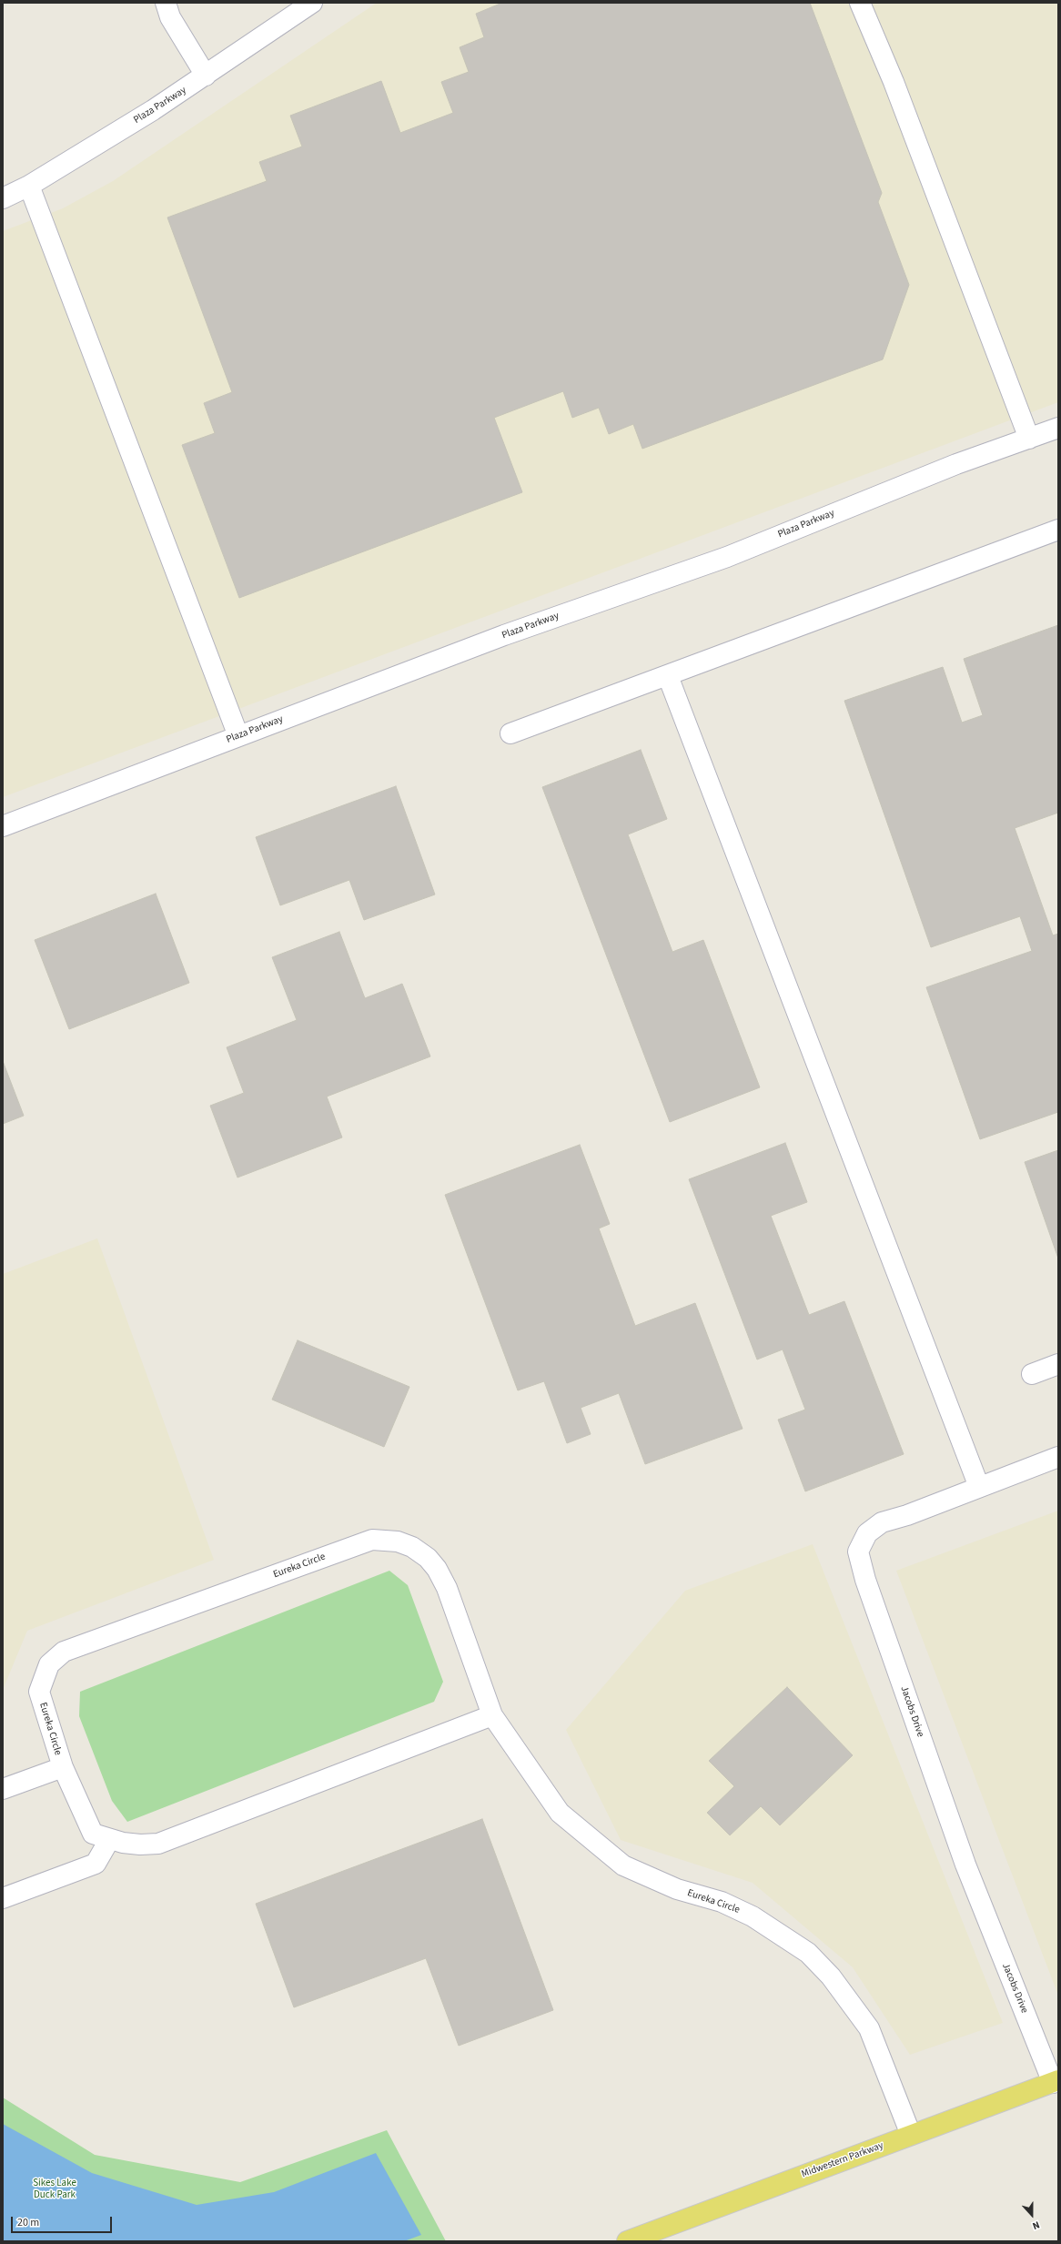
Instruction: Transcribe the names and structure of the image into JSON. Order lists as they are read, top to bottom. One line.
{"streets":{"main road":["Midwestern Parkway"],"street":["Plaza Parkway","Eureka Circle","Jacobs Drive"]},"crossings":[["Eureka Circle","Midwestern Parkway"],["Jacobs Drive","Midwestern Parkway"]],"parks":["Sikes Lake Duck Park"],"scale_bar":"20 m","north":"bottom"}
